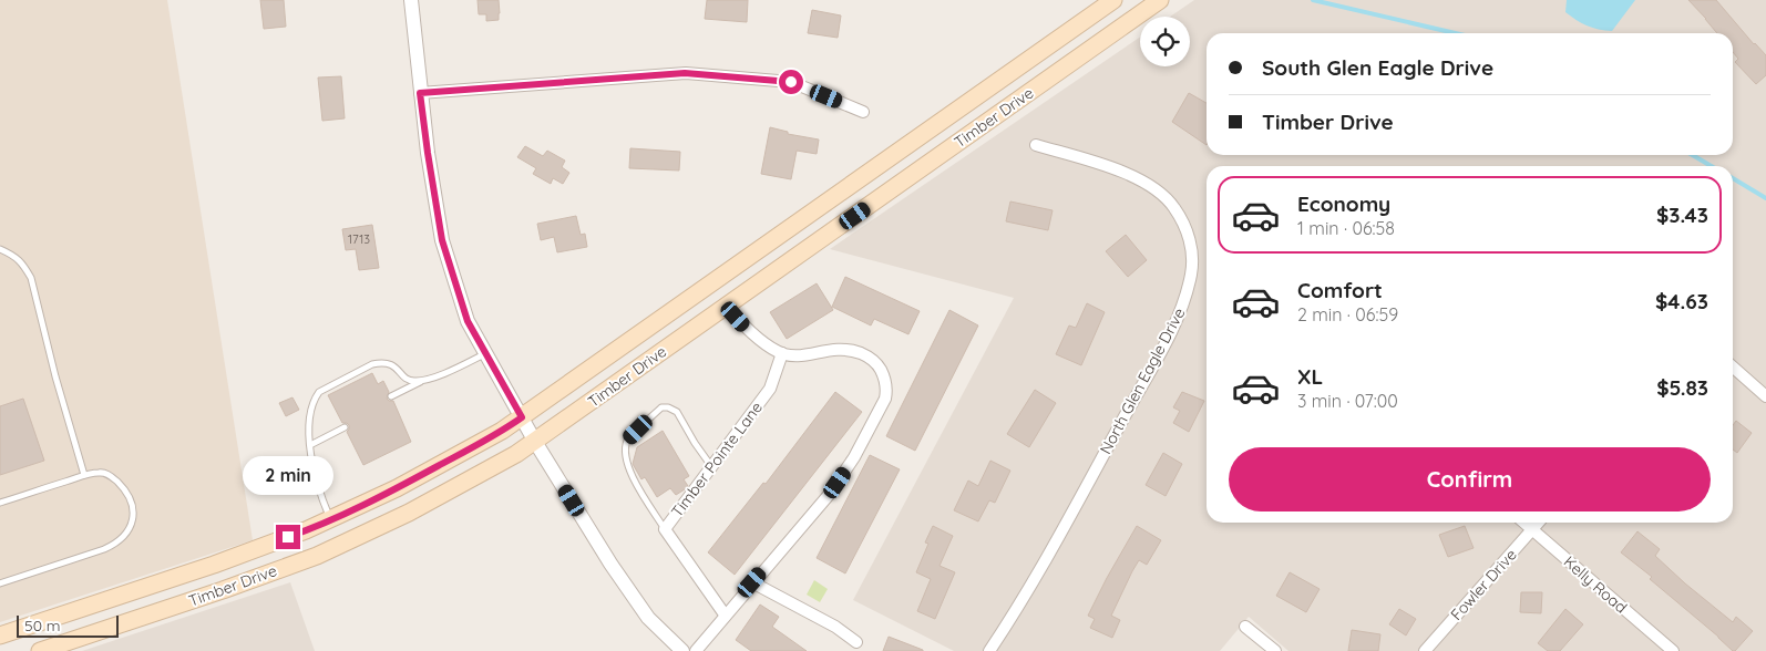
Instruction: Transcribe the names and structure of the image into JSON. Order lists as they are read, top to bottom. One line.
{"streets":{"main road":["Timber Drive"],"street":["North Glen Eagle Drive","Timber Pointe Lane","Fowler Drive","Kelly Road"]},"crossings":[["Fowler Drive","Kelly Road"]],"house_numbers":["1713"],"scale_bar":"50 m","page":{"banner":["South Glen Eagle Drive","Timber Drive"],"list":[{"name":"Economy","note":"1 min · 06:58","value":"$3.43"},{"name":"Comfort","note":"2 min · 06:59","value":"$4.63"},{"name":"XL","note":"3 min · 07:00","value":"$5.83"}],"buttons":"Confirm","bubble":"2 min","scale":"50 m"}}
